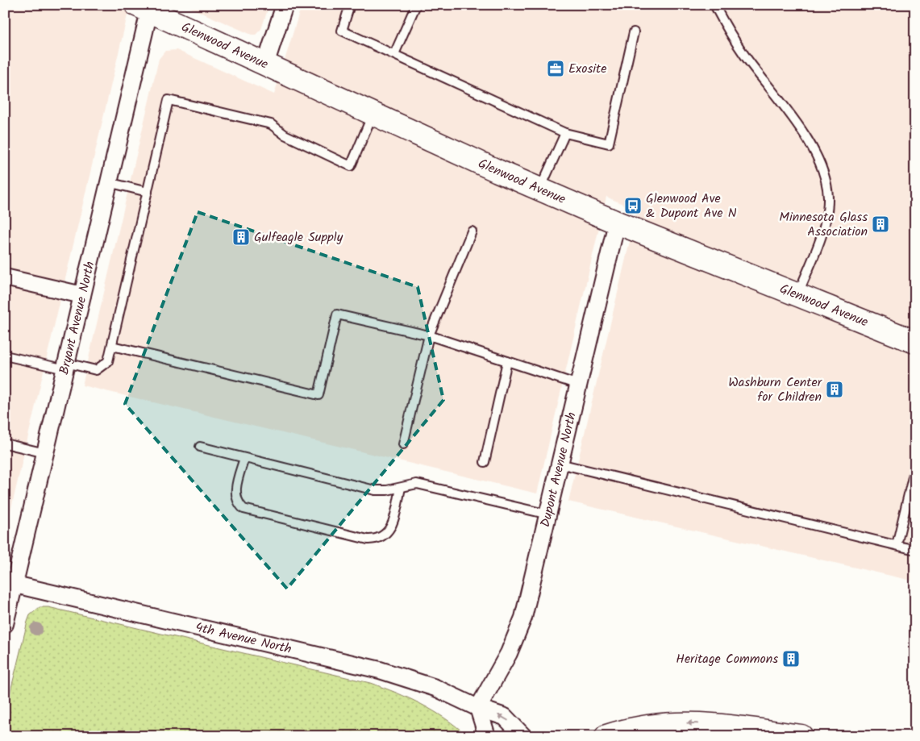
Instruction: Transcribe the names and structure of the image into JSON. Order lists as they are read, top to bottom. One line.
{"streets":{"street":["Glenwood Avenue","Bryant Avenue North","Dupont Avenue North","4th Avenue North"]},"crossings":[["Glenwood Avenue","Bryant Avenue North"],["Glenwood Avenue","Dupont Avenue North"],["Bryant Avenue North","4th Avenue North"],["Dupont Avenue North","4th Avenue North"]],"places":{"office":["Exosite"],"bus stop":["Glenwood Ave & Dupont Ave N"],"building":["Minnesota Glass Association","Gulfeagle Supply","Washburn Center for Children","Heritage Commons"]}}
